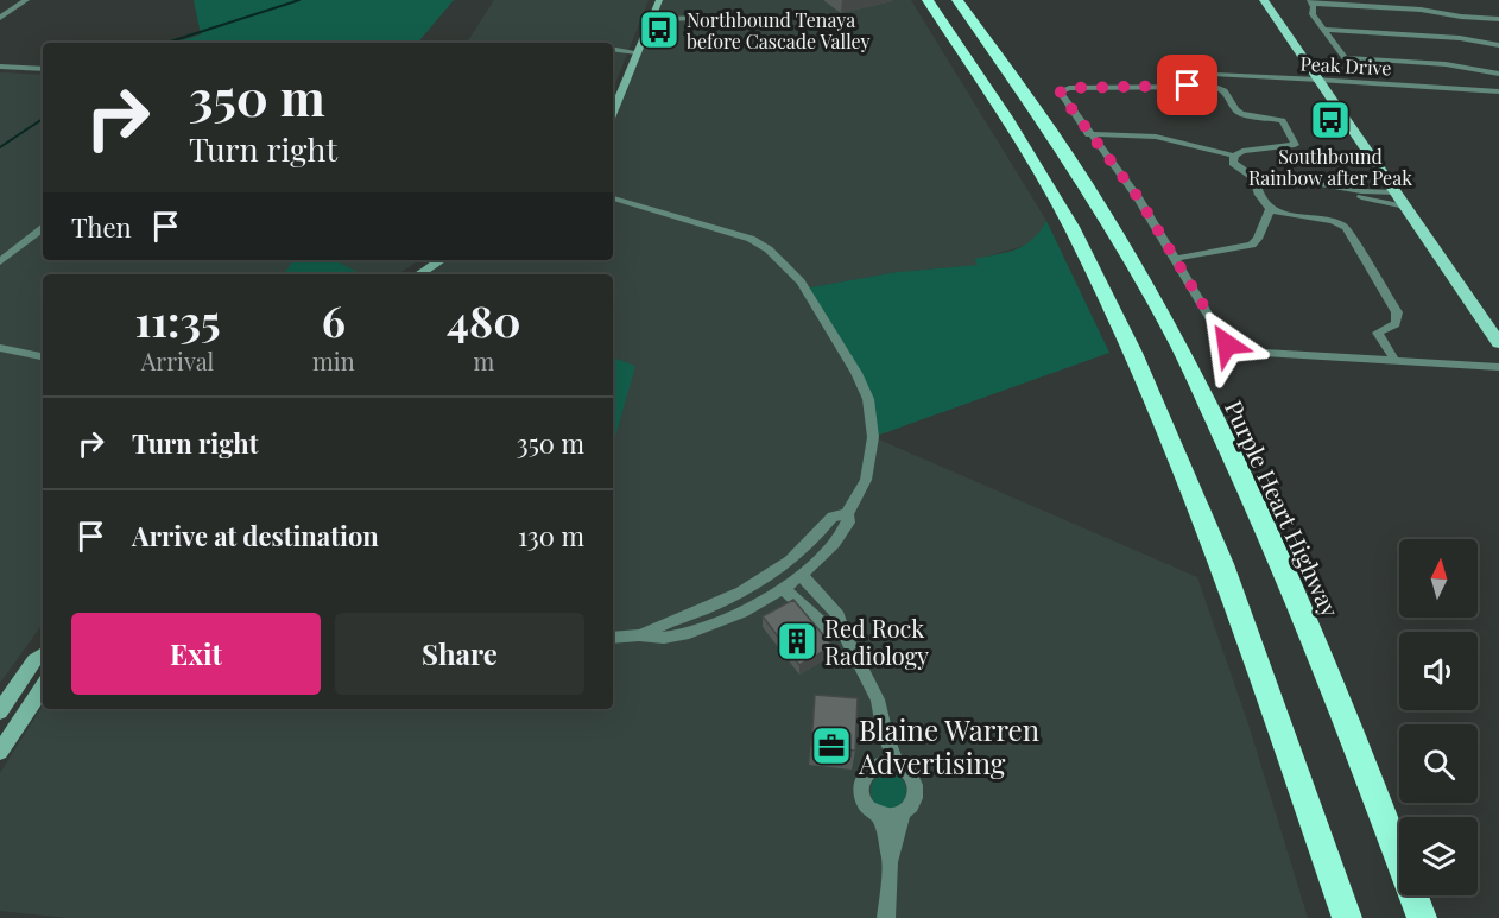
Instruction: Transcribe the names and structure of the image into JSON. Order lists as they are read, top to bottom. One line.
{"streets":{"highway":["Purple Heart Highway"],"street":["Peak Drive"]},"places":{"bus stop":["Northbound Tenaya before Cascade Valley","Southbound Rainbow after Peak"],"building":["Red Rock Radiology"],"office":["Blaine Warren Advertising"]},"north":"top","page":{"turn":["350 m","Turn right"],"then":"Then","eta":["11:35","Arrival","6","min","480","m"],"list":[{"name":"Turn right","value":"350 m"},{"name":"Arrive at destination","value":"130 m"}],"buttons":["Exit","Share"]}}
